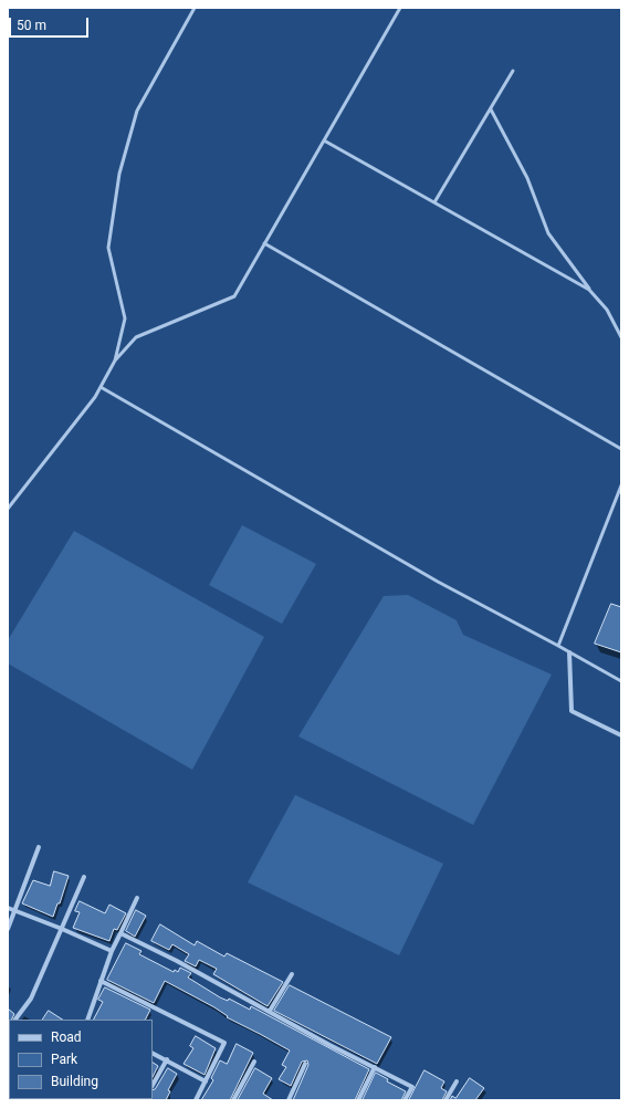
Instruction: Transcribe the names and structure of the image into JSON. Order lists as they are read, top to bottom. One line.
{"legend":["Road","Park","Building"],"scale_bar":"50 m"}
